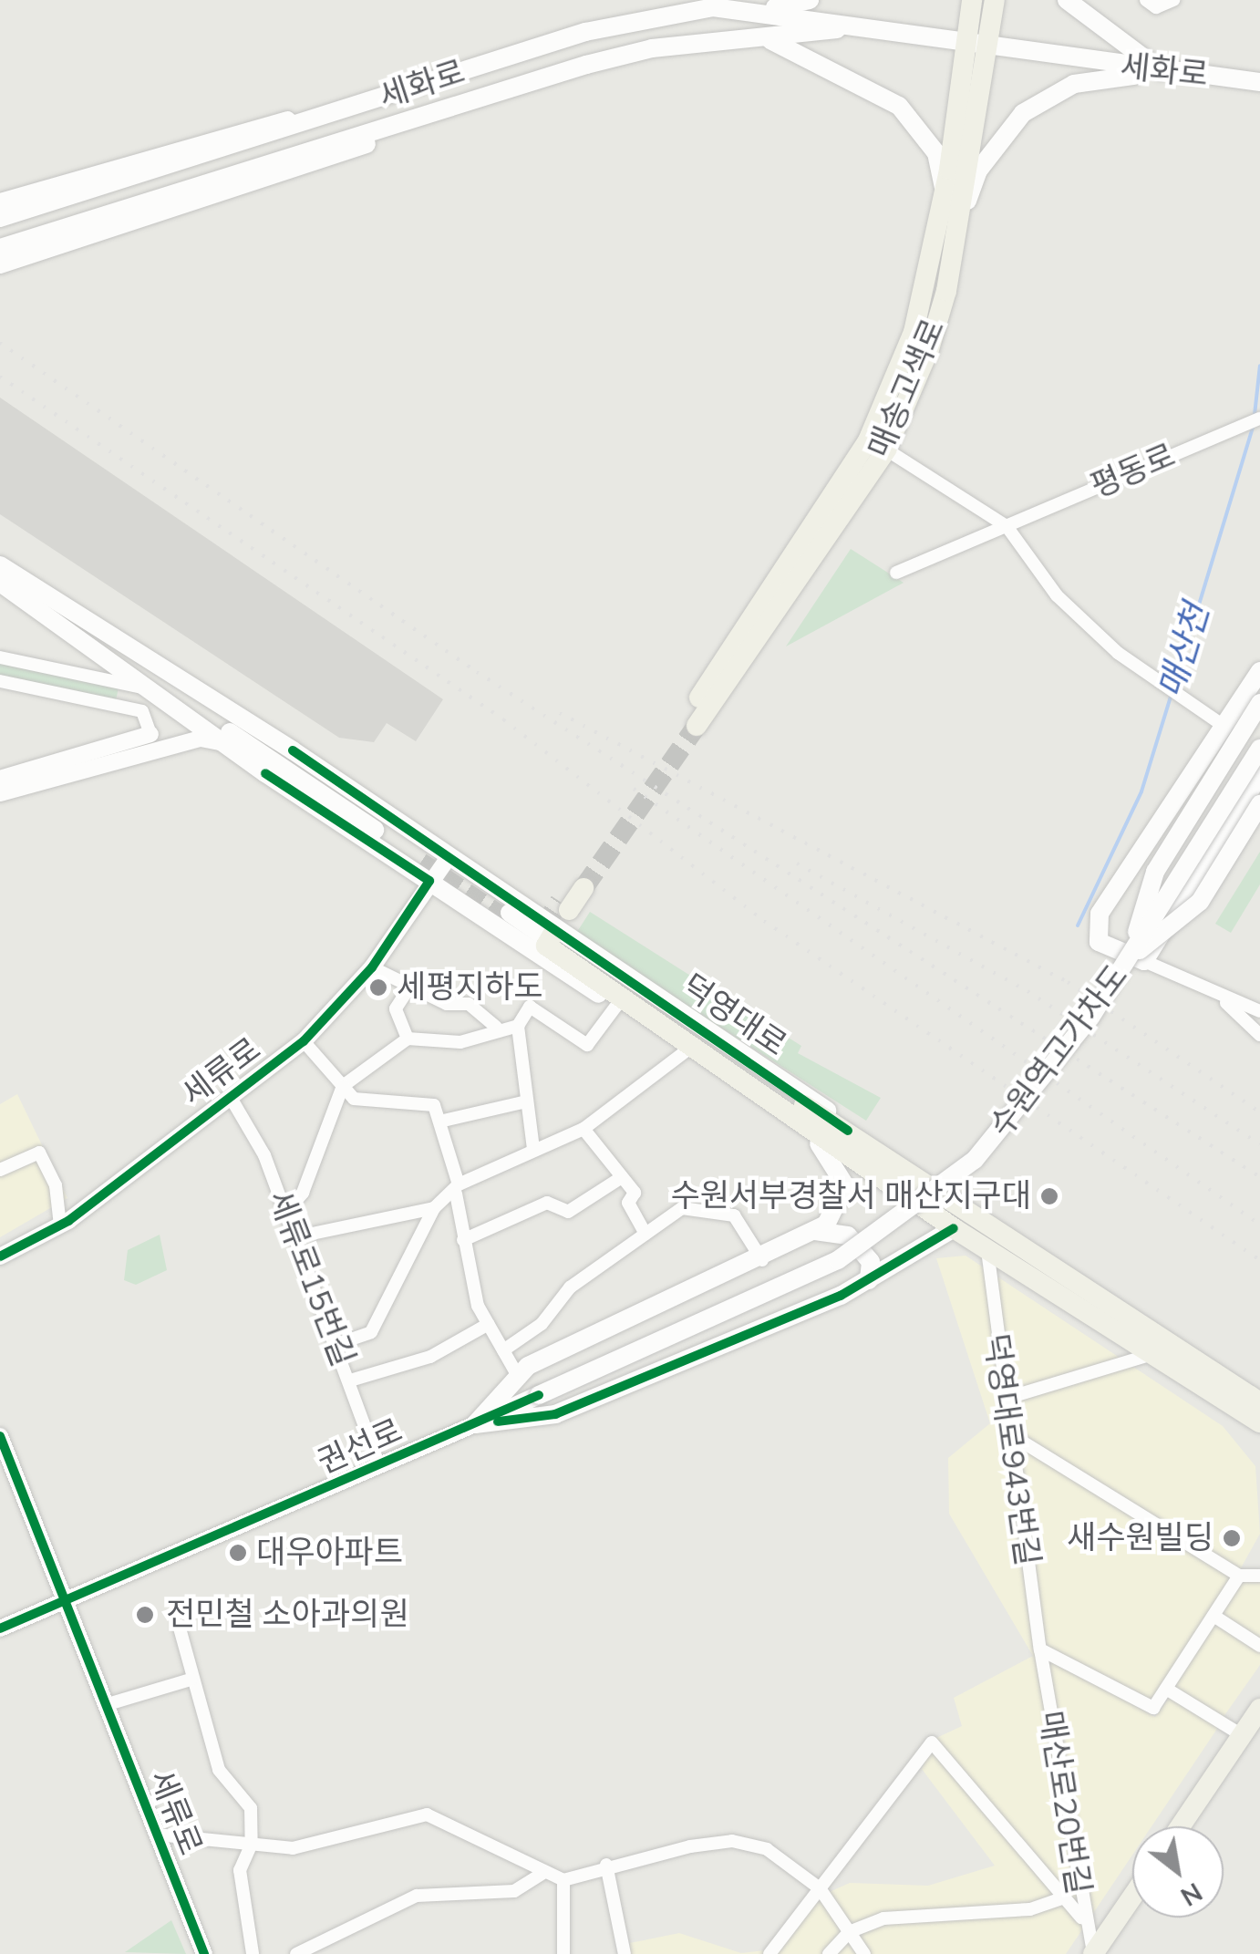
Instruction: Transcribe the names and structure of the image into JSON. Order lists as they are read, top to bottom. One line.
{"streets":{"main road":["세화로","매송고색로","덕영대로","수원역고가차도","권선로"],"street":["평동로","세류로","세류로15번길","덕영대로943번길","매산로20번길"]},"crossings":[["세화로","매송고색로"],["덕영대로","세류로"],["덕영대로","덕영대로943번길"],["수원역고가차도","권선로"],["세류로","세류로15번길"],["세류로","권선로"],["세류로15번길","권선로"],["덕영대로943번길","매산로20번길"]],"water":["매산천"],"places":["세평지하도","수원서부경찰서 매산지구대","새수원빌딩","대우아파트","전민철 소아과의원"],"north":"bottom right"}
